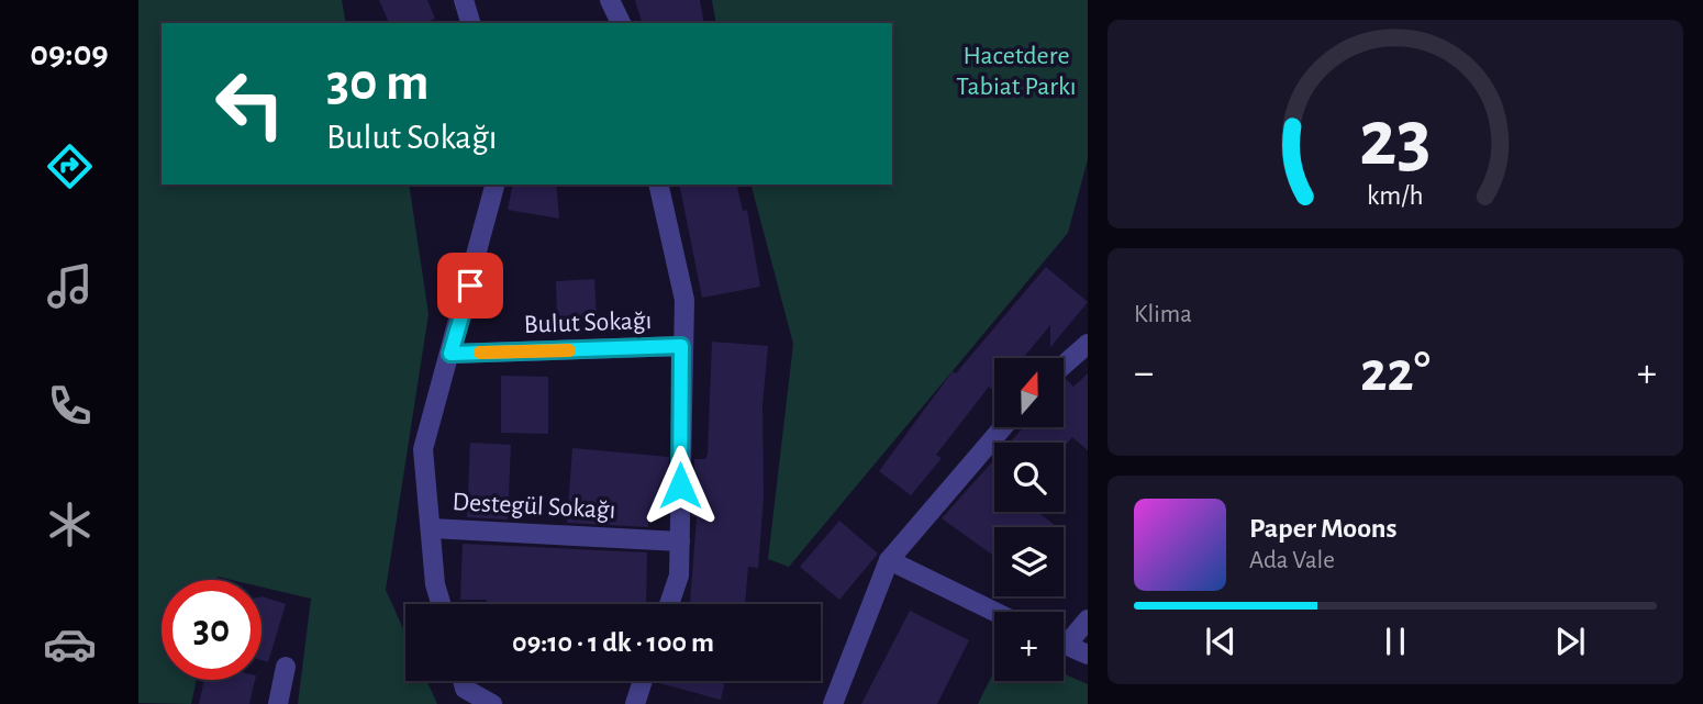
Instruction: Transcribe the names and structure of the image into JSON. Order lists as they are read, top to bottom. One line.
{"streets":{"street":["Bulut Sokağı","Destegül Sokağı"]},"parks":["Hacetdere Tabiat Parkı"],"north":"top","page":{"tabs":"09:09","turn":["30 m","Bulut Sokağı"],"tile":"Klima","heat":["−","22°","+"],"map_buttons":"+","song":["Paper Moons","Ada Vale"],"limit":"30","trip":"09:10 · 1 dk · 100 m","gauge":["23","km/h"]}}
